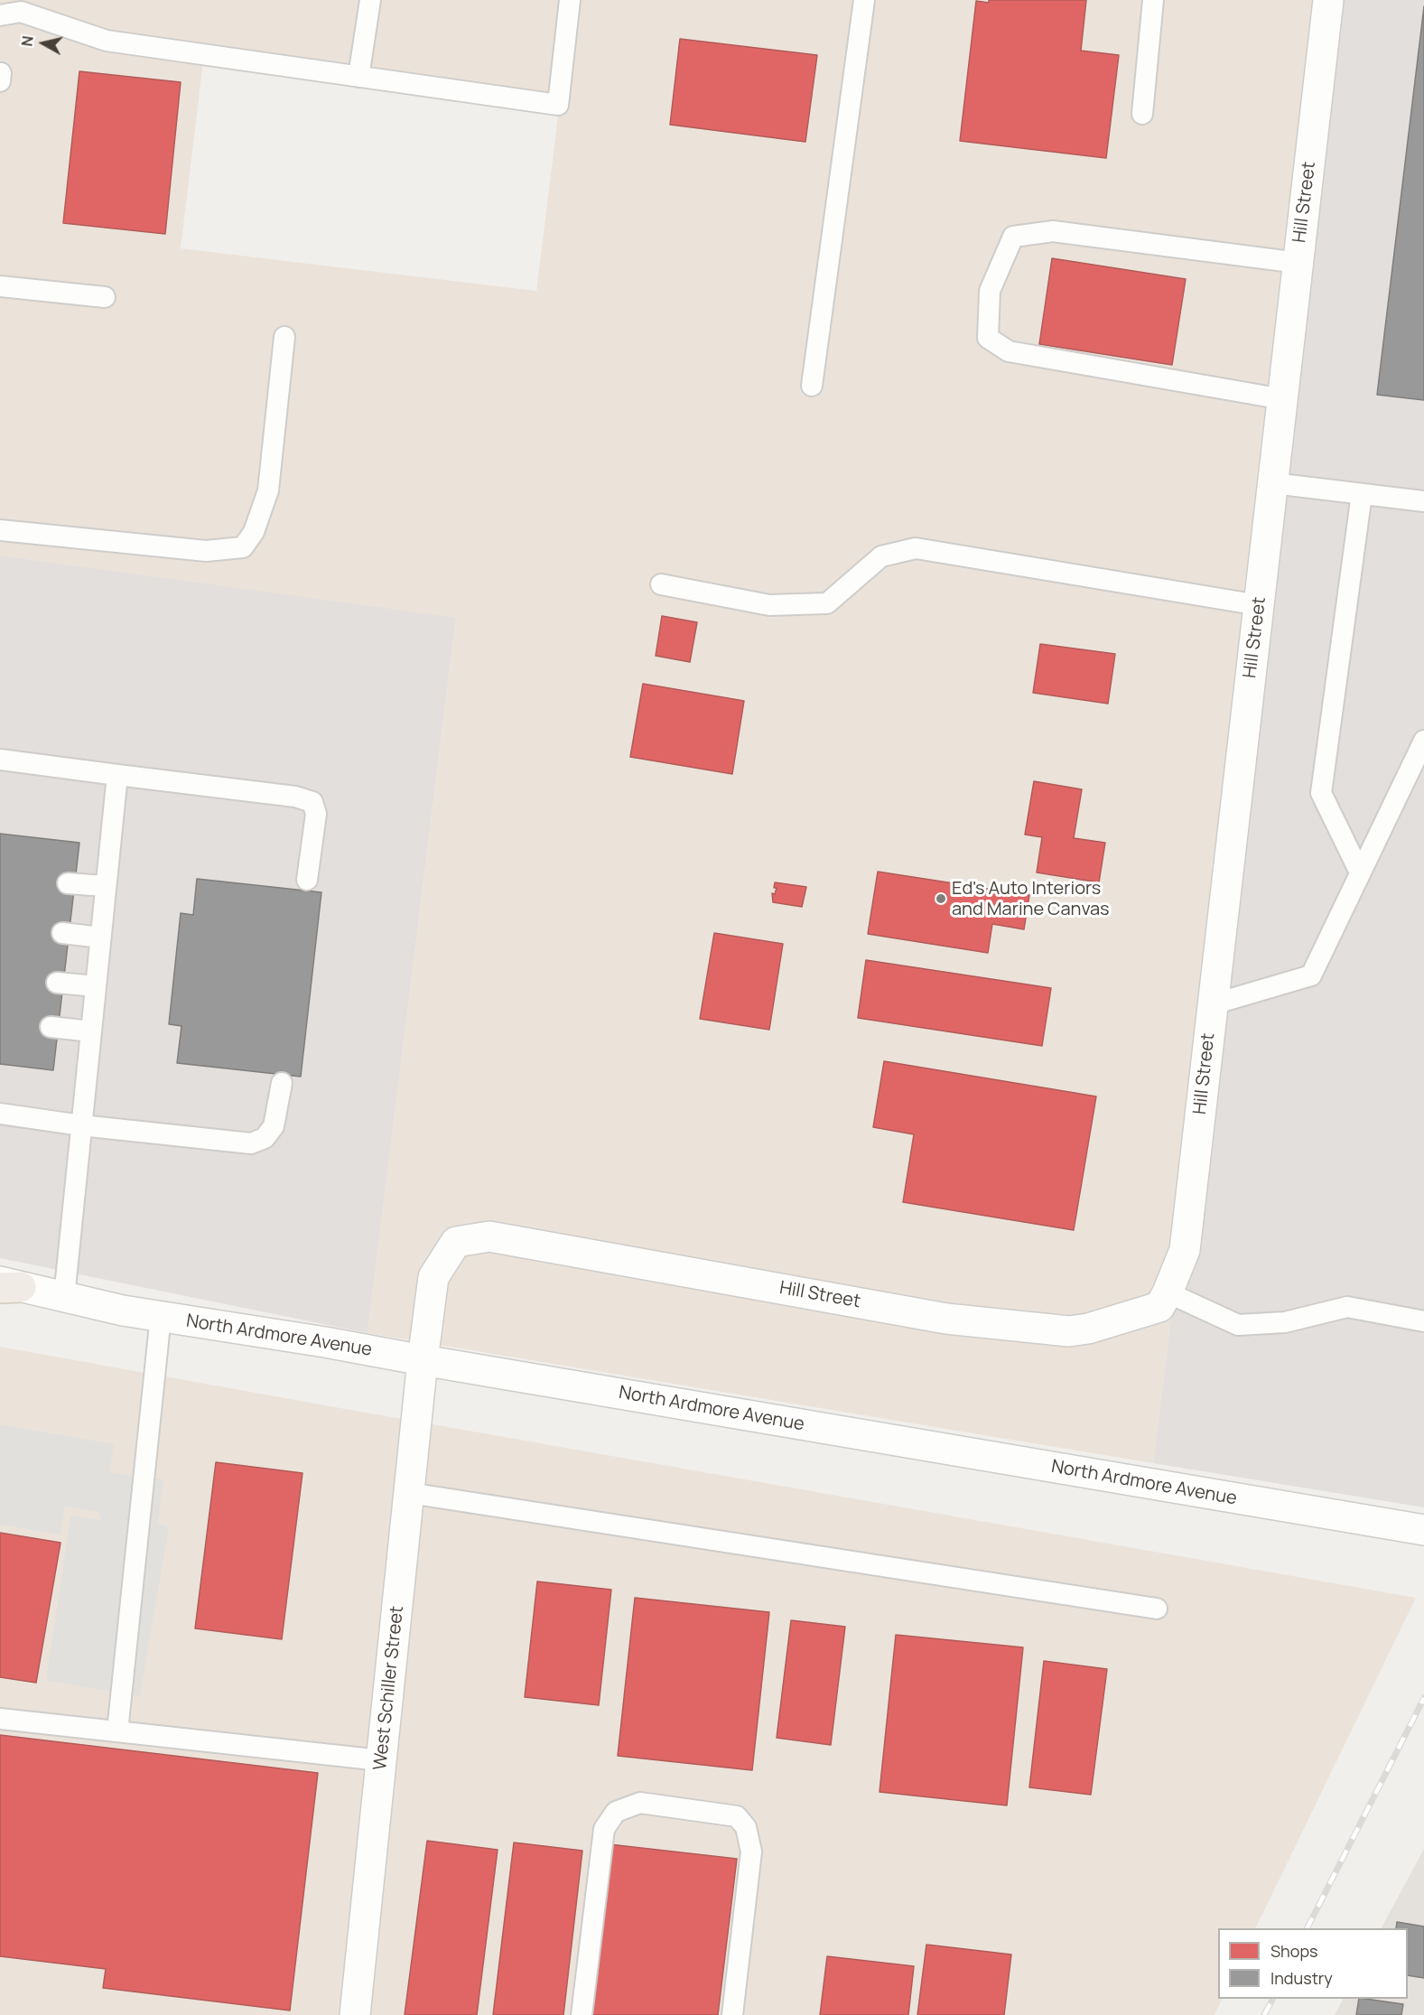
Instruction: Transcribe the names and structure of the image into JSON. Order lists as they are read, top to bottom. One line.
{"streets":{"street":["Hill Street","North Ardmore Avenue","West Schiller Street"]},"crossings":[["Hill Street","North Ardmore Avenue"],["Hill Street","West Schiller Street"],["North Ardmore Avenue","West Schiller Street"]],"places":["Ed's Auto Interiors and Marine Canvas"],"legend":["Shops","Industry"],"north":"left"}
